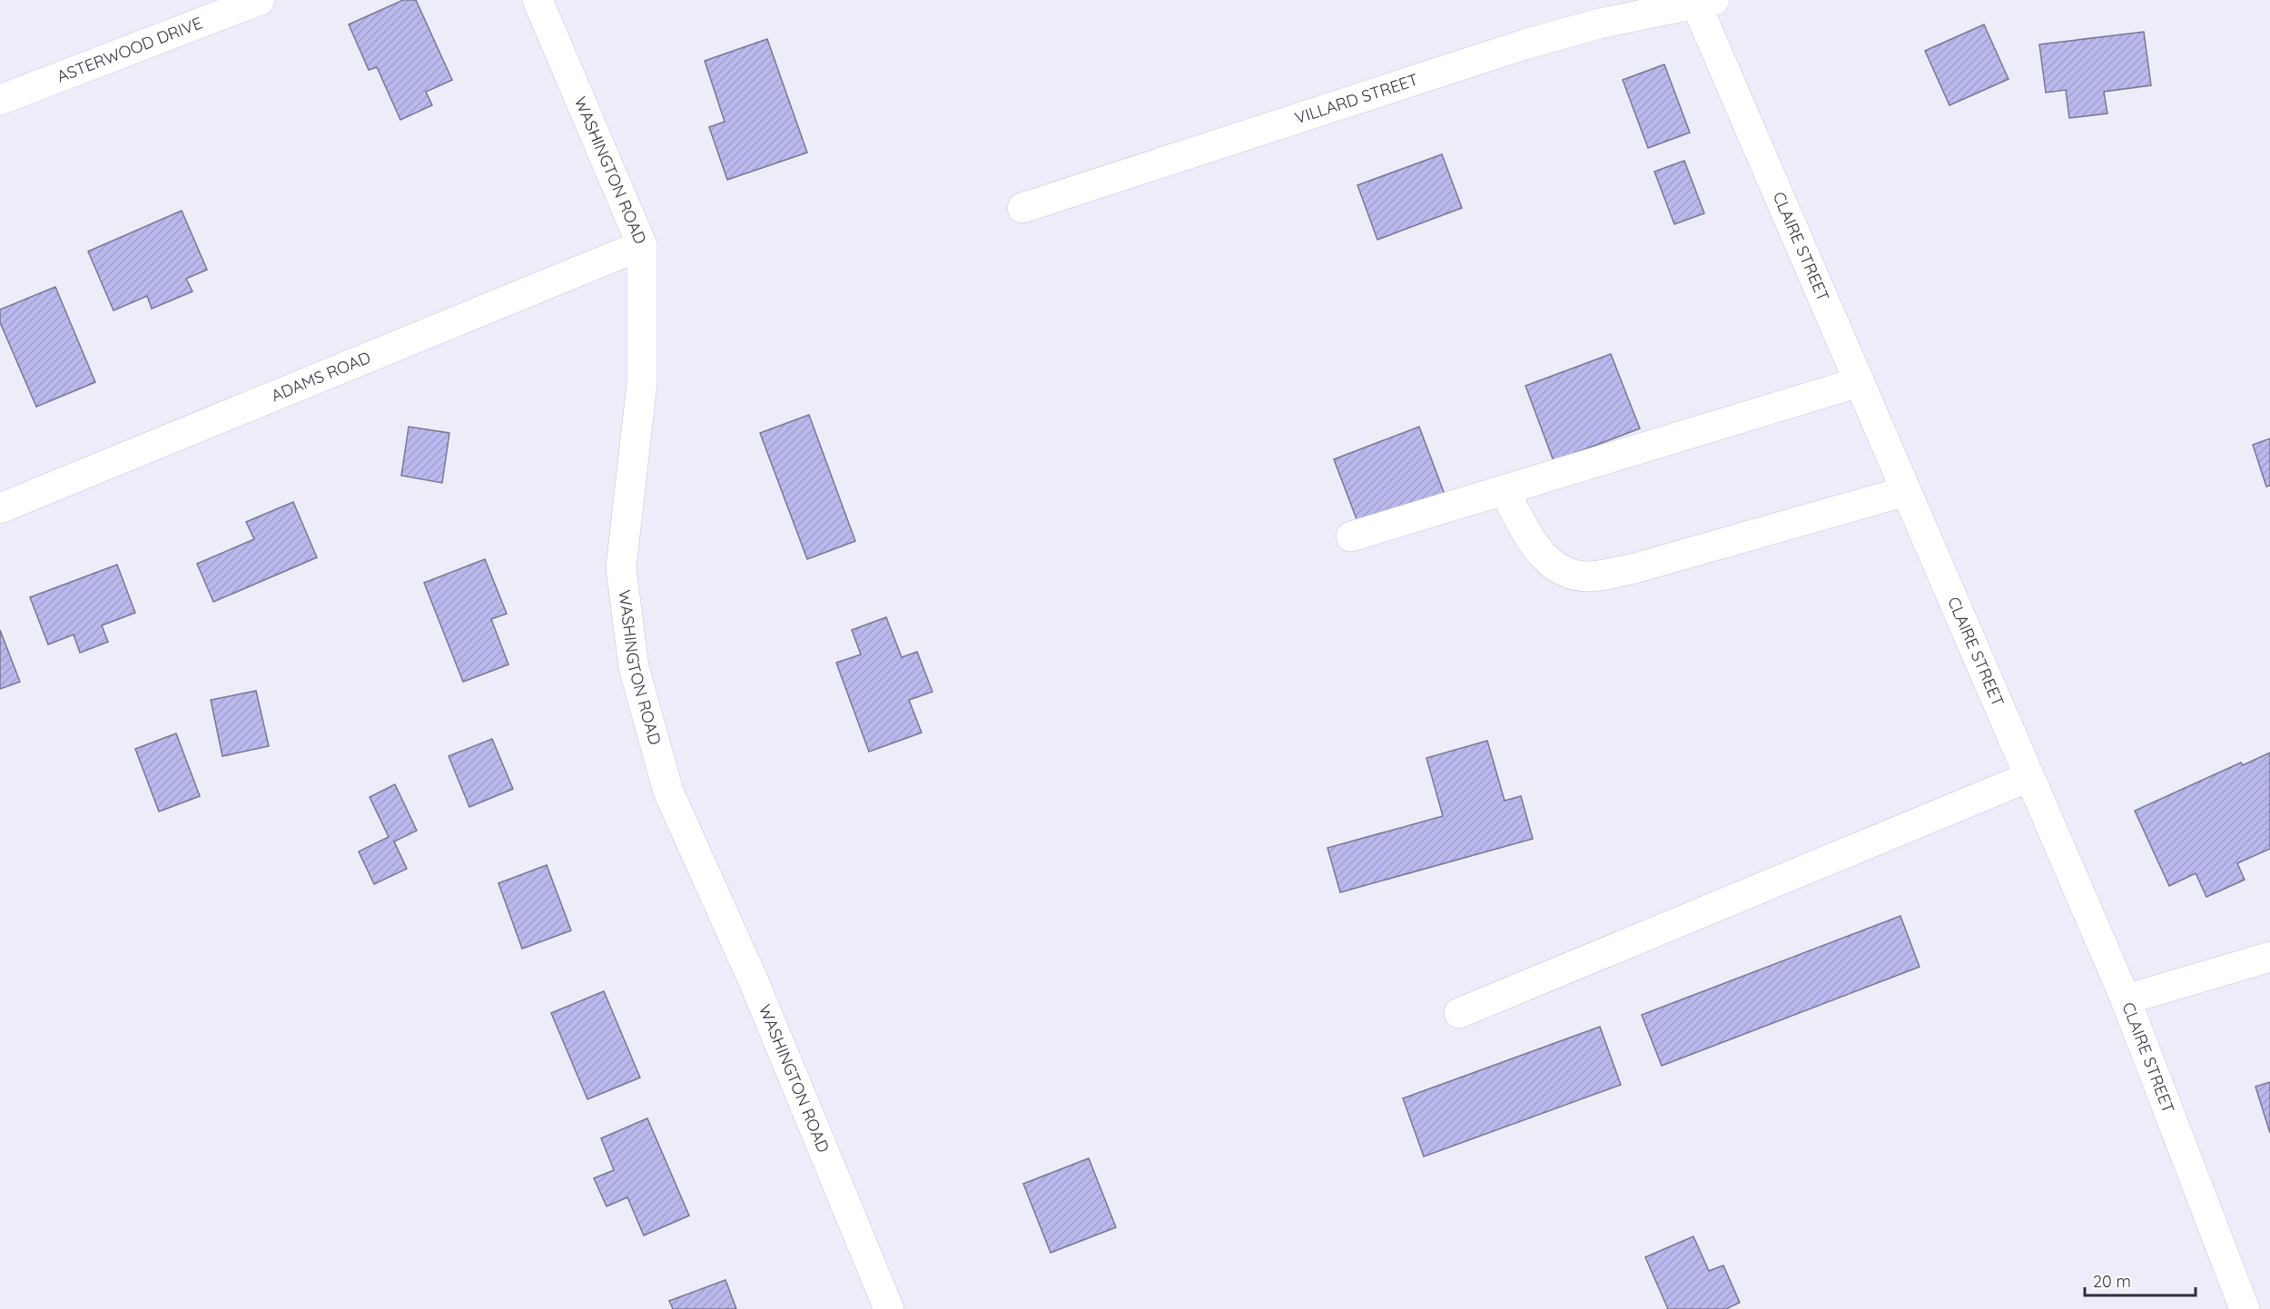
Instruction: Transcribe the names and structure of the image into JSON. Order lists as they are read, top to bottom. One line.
{"streets":{"street":["ASTERWOOD DRIVE","VILLARD STREET","WASHINGTON ROAD","CLAIRE STREET","ADAMS ROAD"]},"crossings":[["VILLARD STREET","CLAIRE STREET"],["WASHINGTON ROAD","ADAMS ROAD"]],"scale_bar":"20 m"}
